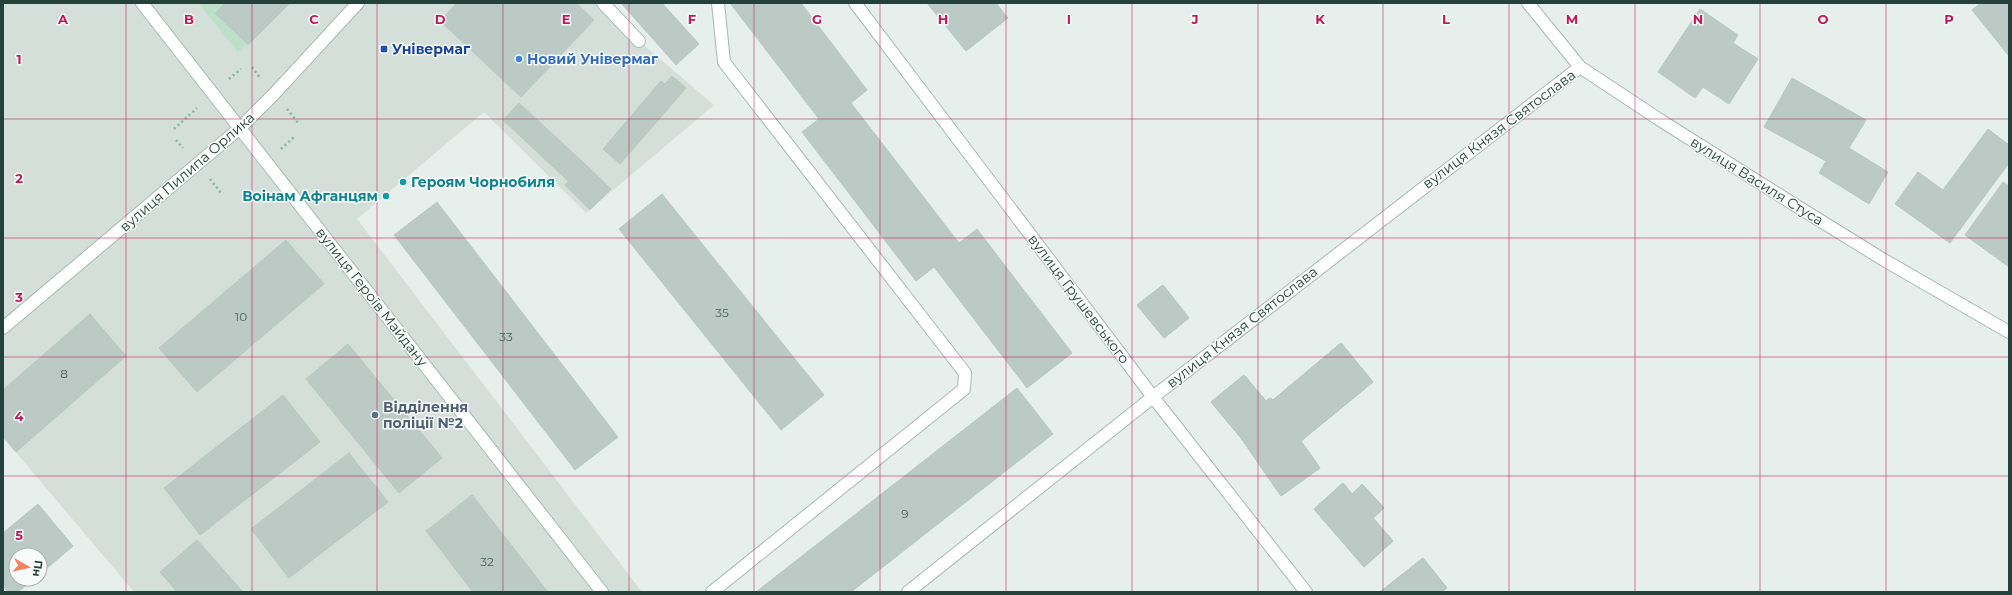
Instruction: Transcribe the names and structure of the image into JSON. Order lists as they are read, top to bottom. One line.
{"streets":{"street":["вулиця Князя Святослава","вулиця Пилипа Орлика","вулиця Василя Стуса","вулиця Героїв Майдану","вулиця Грушевського"]},"crossings":[["вулиця Князя Святослава","вулиця Василя Стуса"],["вулиця Князя Святослава","вулиця Грушевського"],["вулиця Пилипа Орлика","вулиця Героїв Майдану"]],"places":{"transit":["Універмаг"],"other":["Новий Універмаг","Героям Чорнобиля","Воінам Афганцям","Відділення поліції №2"]},"house_numbers":["35","10","33","8","9","32"],"north":"right","grid":{"columns":["A","B","C","D","E","F","G","H","I","J","K","L","M","N","O","P"],"rows":["1","2","3","4","5"]}}
